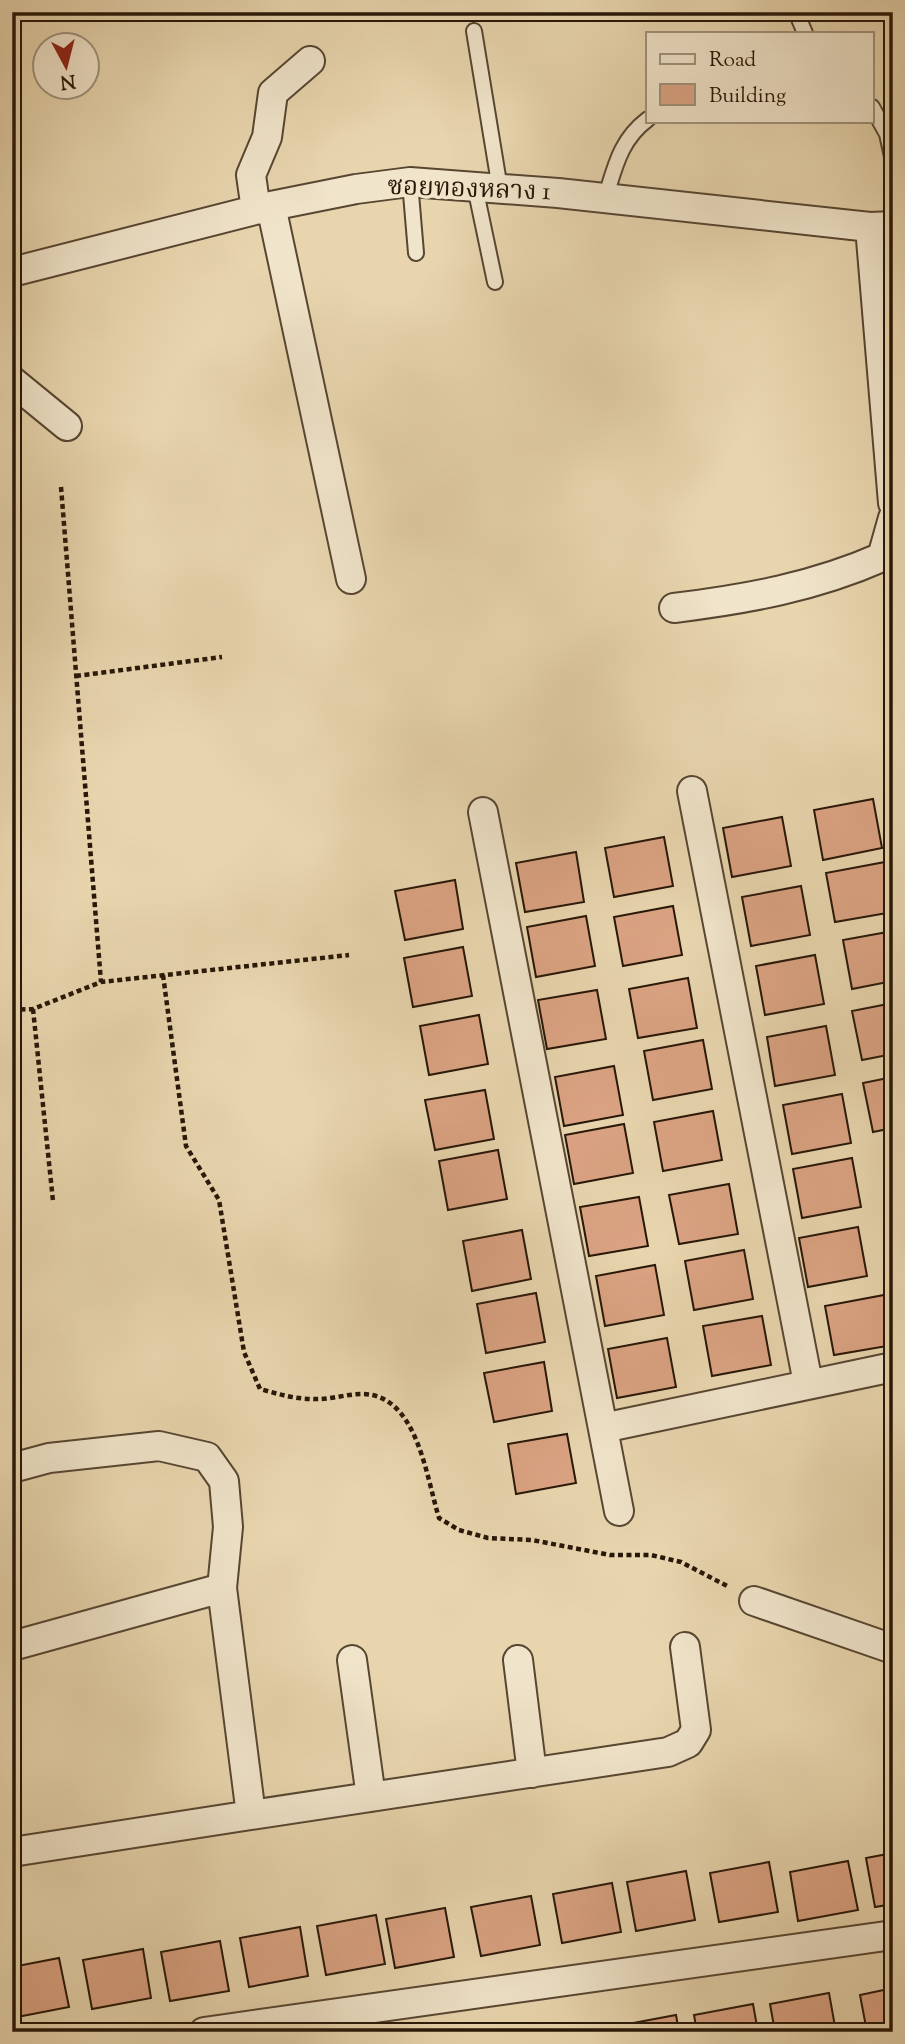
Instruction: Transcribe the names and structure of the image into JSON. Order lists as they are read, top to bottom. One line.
{"streets":{"street":["ซอยทองหลาง 1"]},"legend":["Road","Building"],"north":"bottom"}
